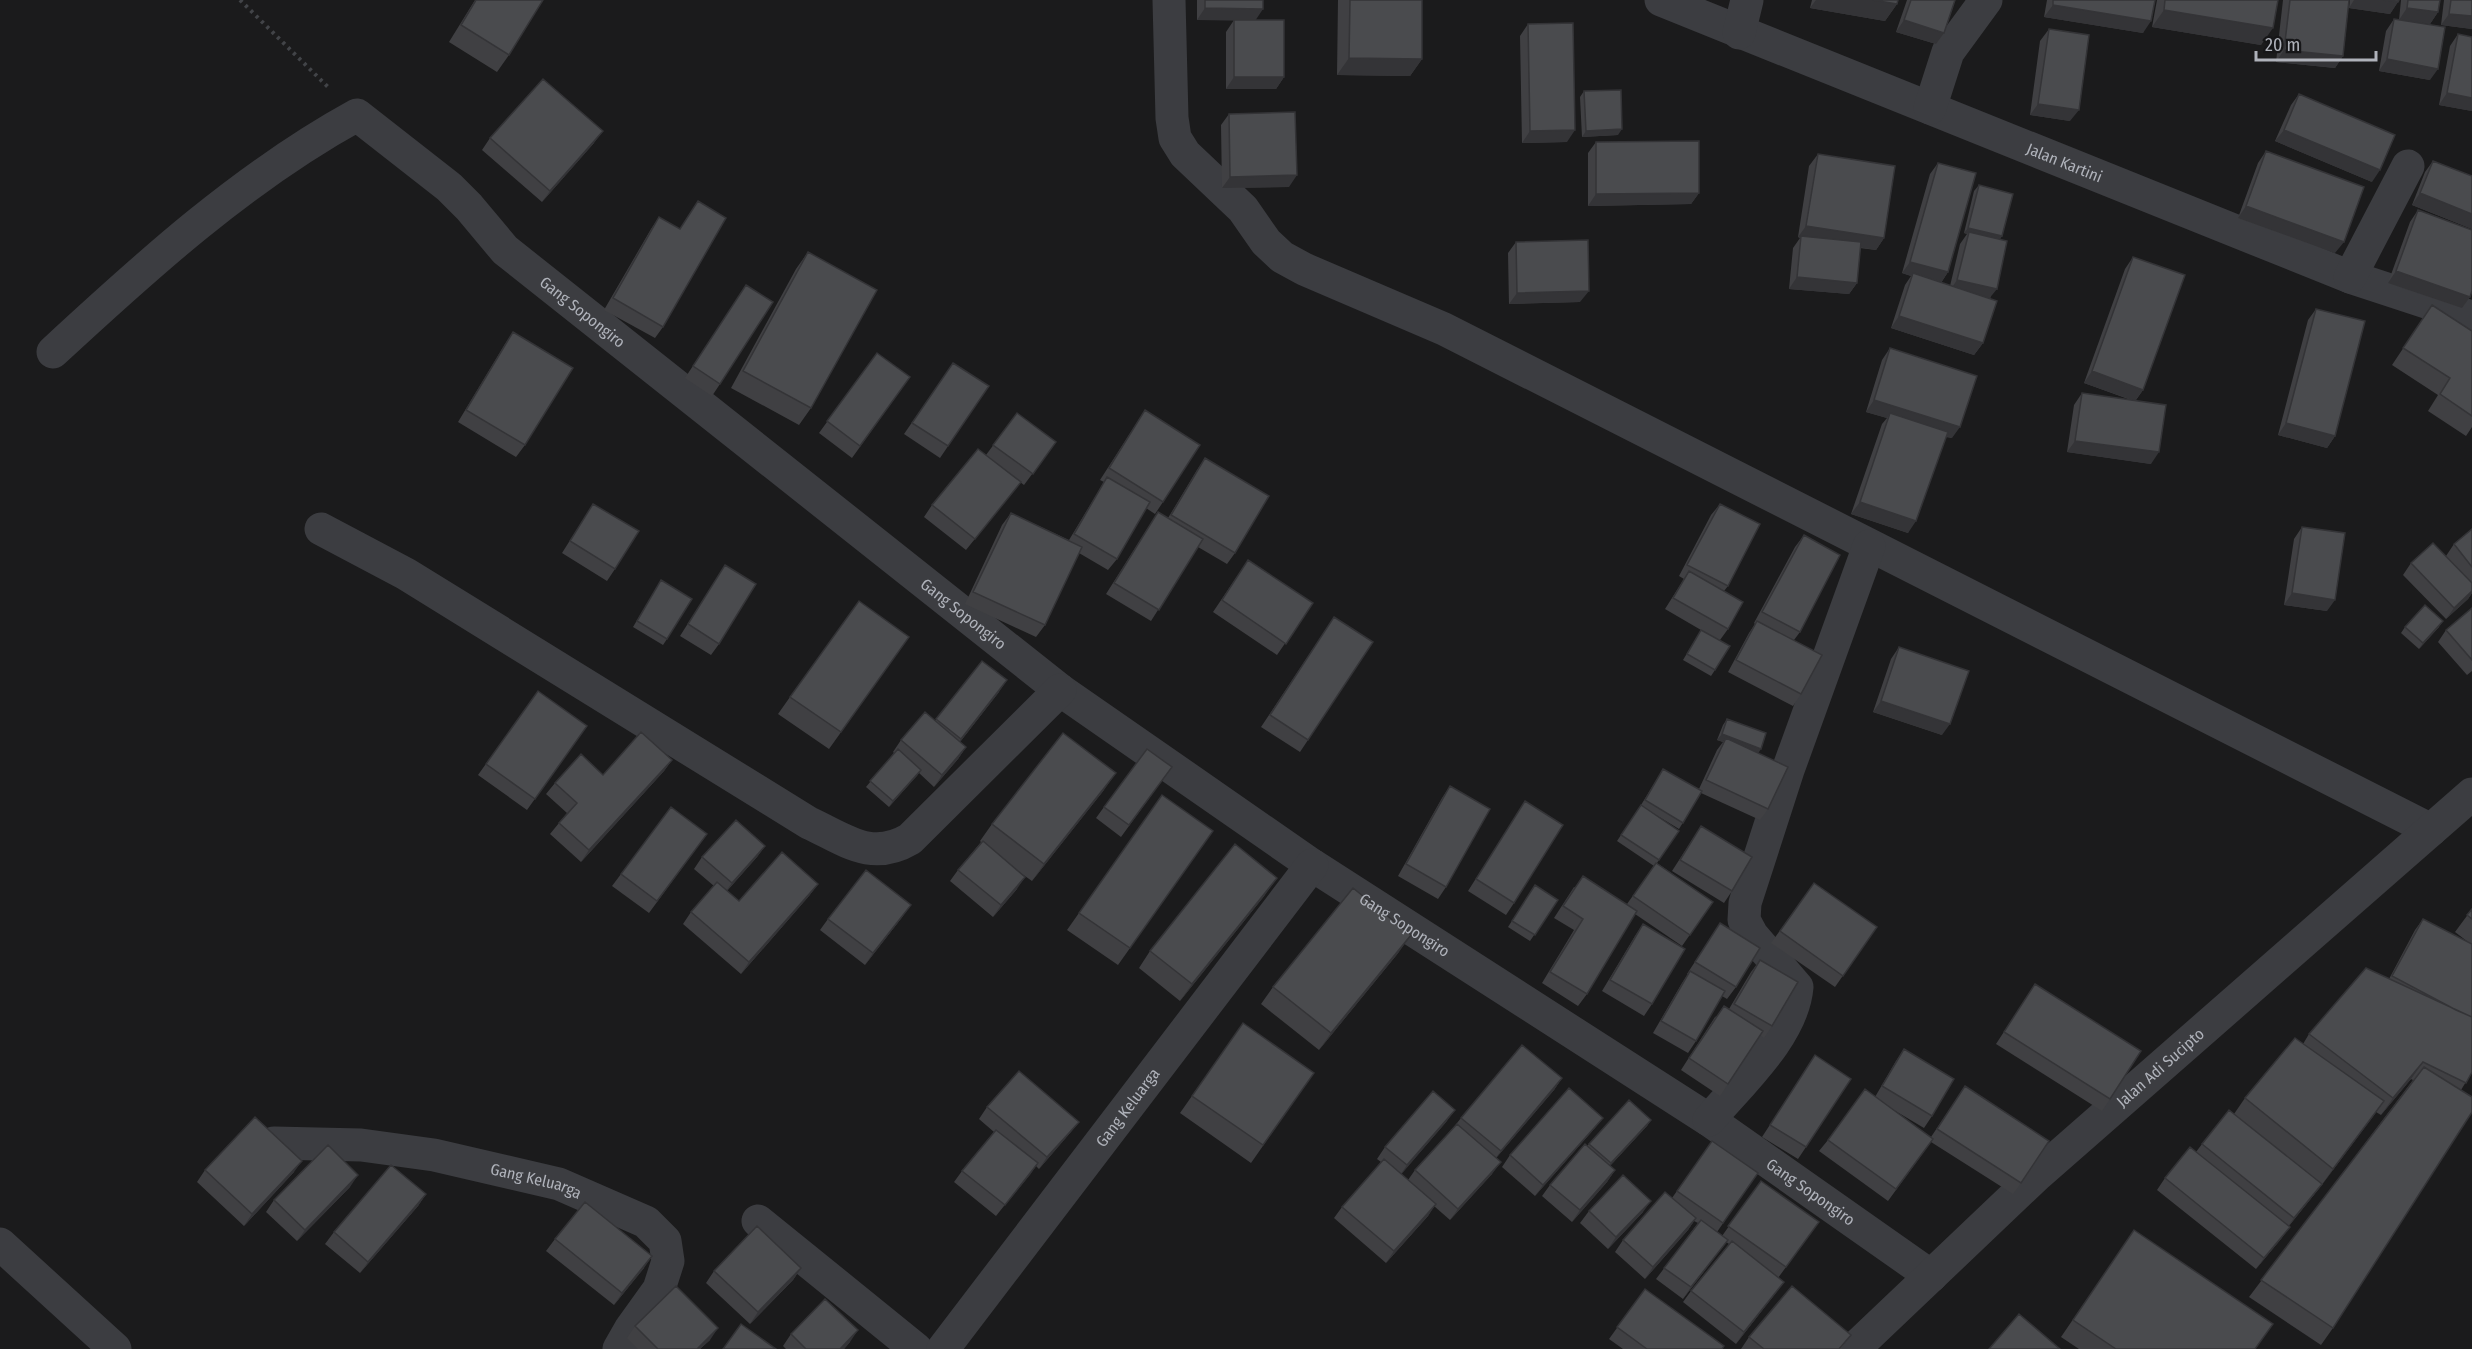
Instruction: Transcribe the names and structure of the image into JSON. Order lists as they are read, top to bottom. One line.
{"streets":{"street":["Jalan Kartini","Gang Sopongiro","Jalan Adi Sucipto","Gang Keluarga"]},"crossings":[["Gang Sopongiro","Jalan Adi Sucipto"],["Gang Sopongiro","Gang Keluarga"]],"scale_bar":"20 m"}
